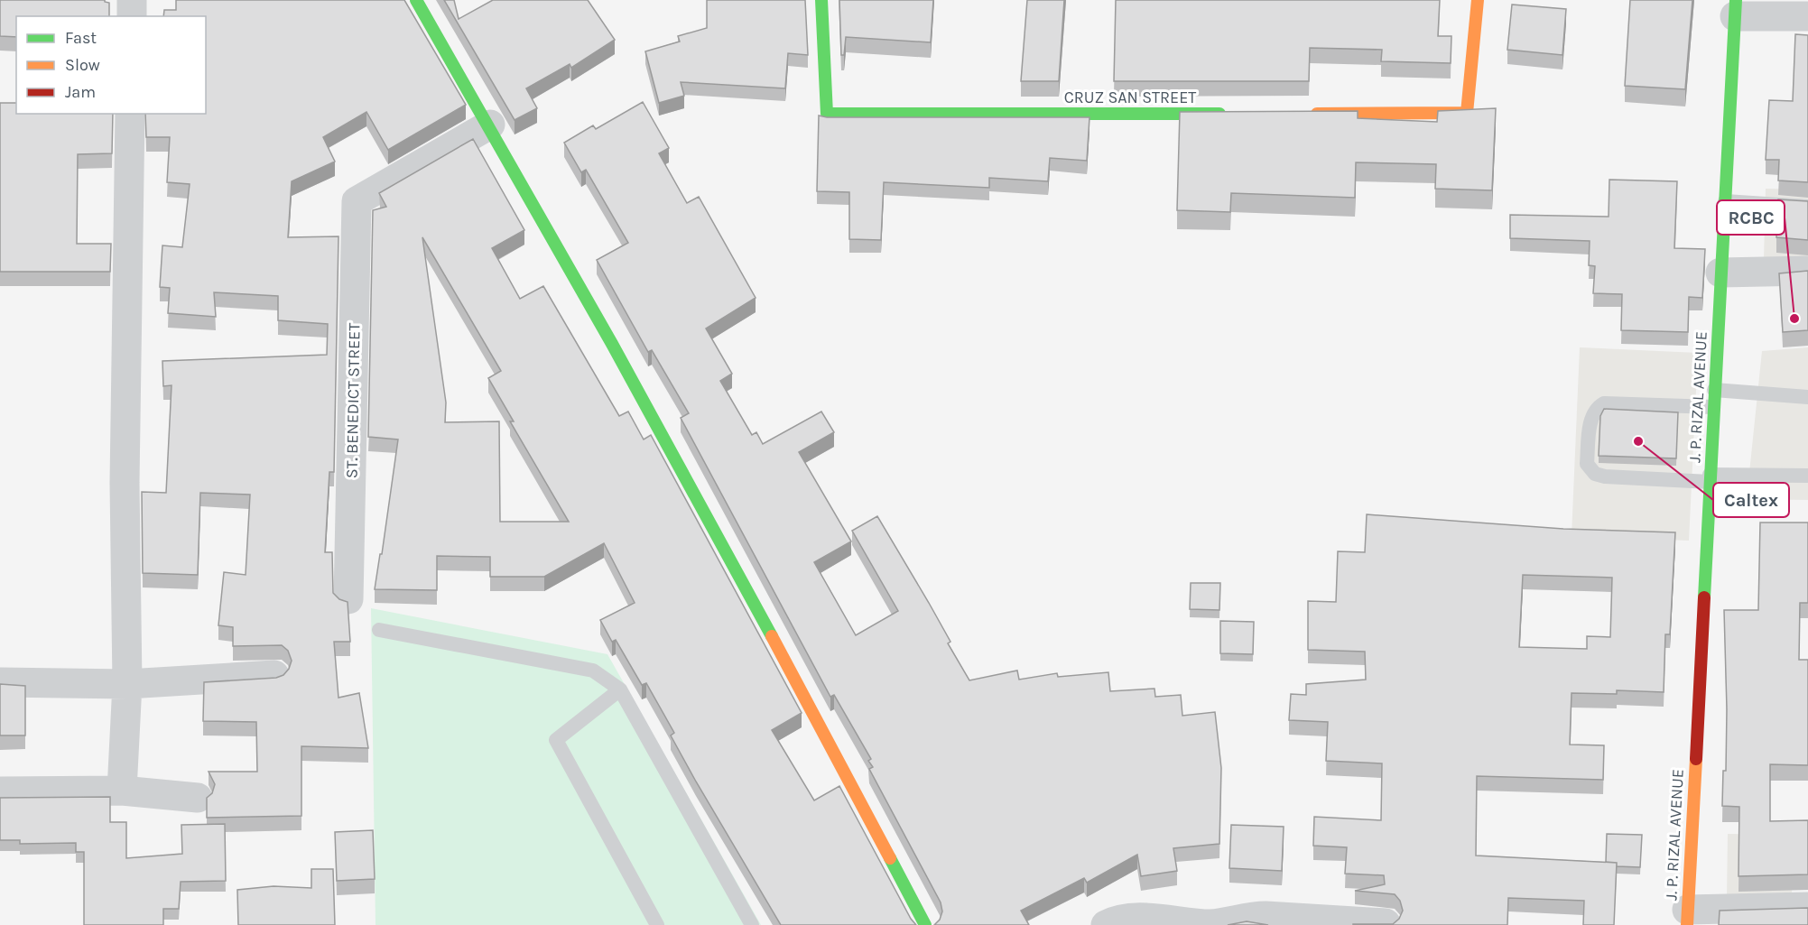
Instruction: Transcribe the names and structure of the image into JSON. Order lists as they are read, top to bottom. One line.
{"streets":{"street":["CRUZ SAN STREET","J. P. RIZAL AVENUE","ST. BENEDICT STREET"]},"places":["RCBC","Caltex"],"legend":["Fast","Slow","Jam"]}
